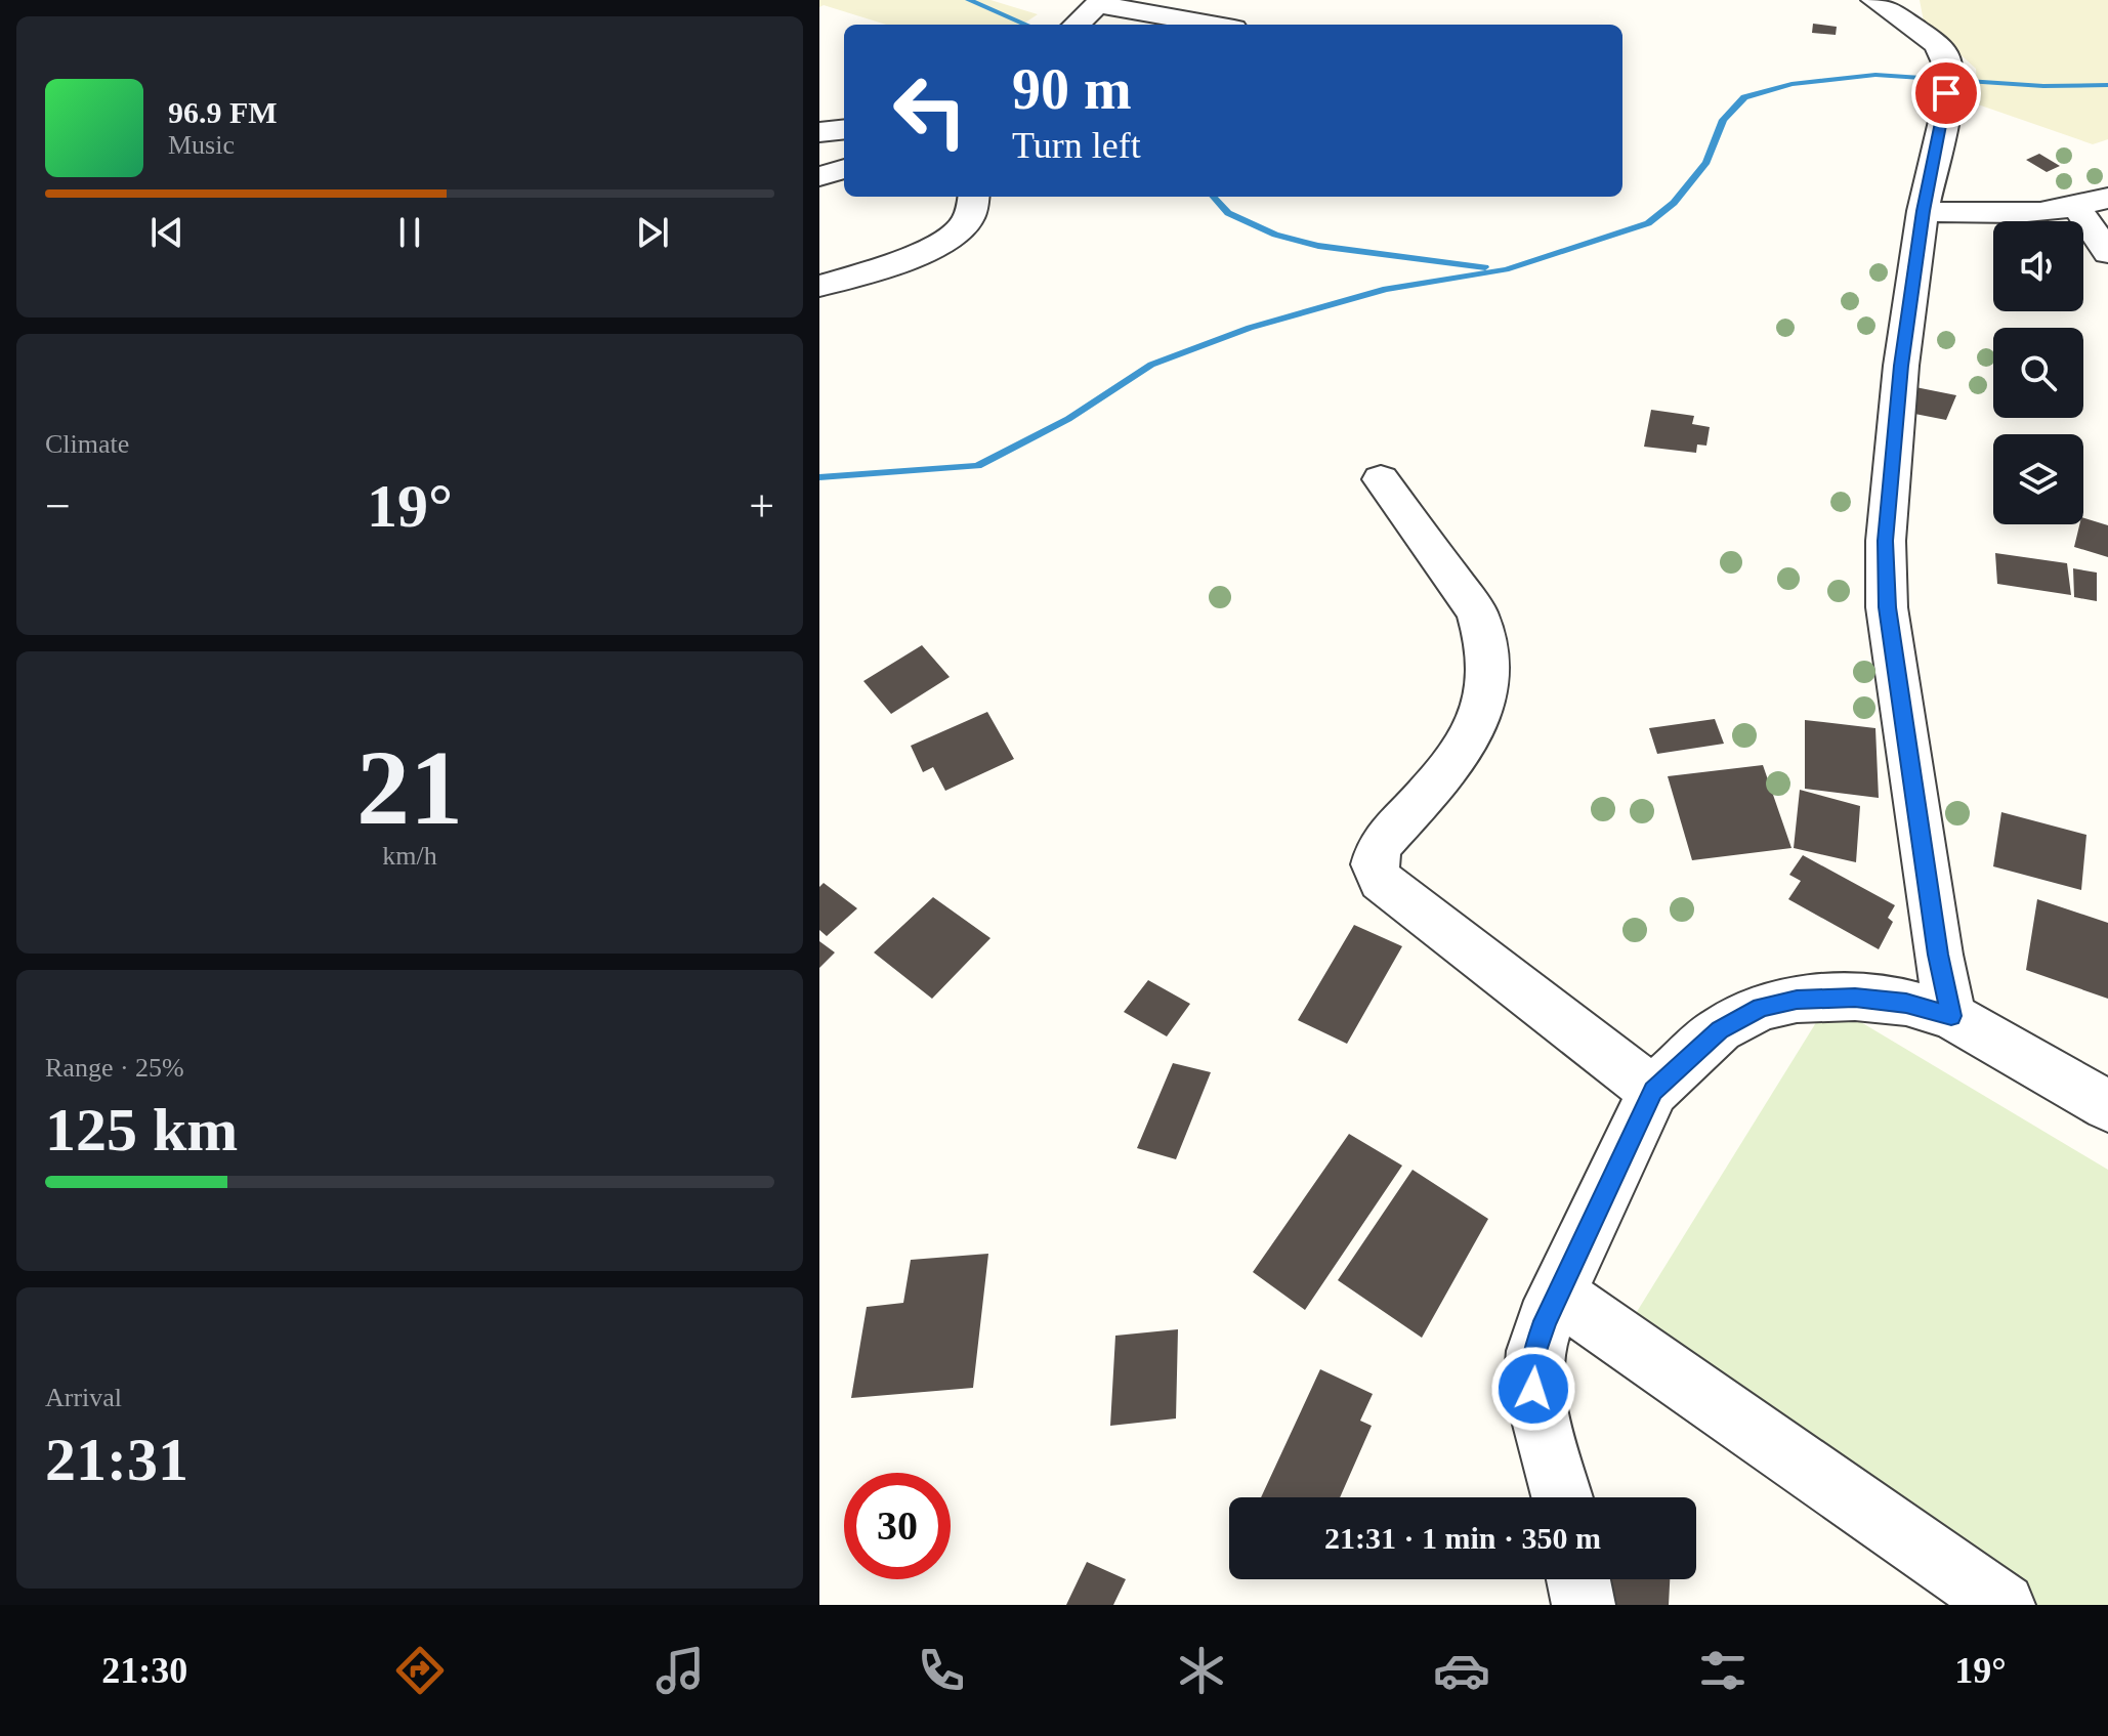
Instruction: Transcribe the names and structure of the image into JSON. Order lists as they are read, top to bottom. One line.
{"page":{"turn":["90 m","Turn left"],"song":["96.9 FM","Music"],"tile":["Climate",["21","km/h"],["Range · 25%","125 km"],["Arrival","21:31"]],"heat":["−","19°","+"],"limit":"30","trip":"21:31 · 1 min · 350 m","tabs":["21:30","19°"]}}
